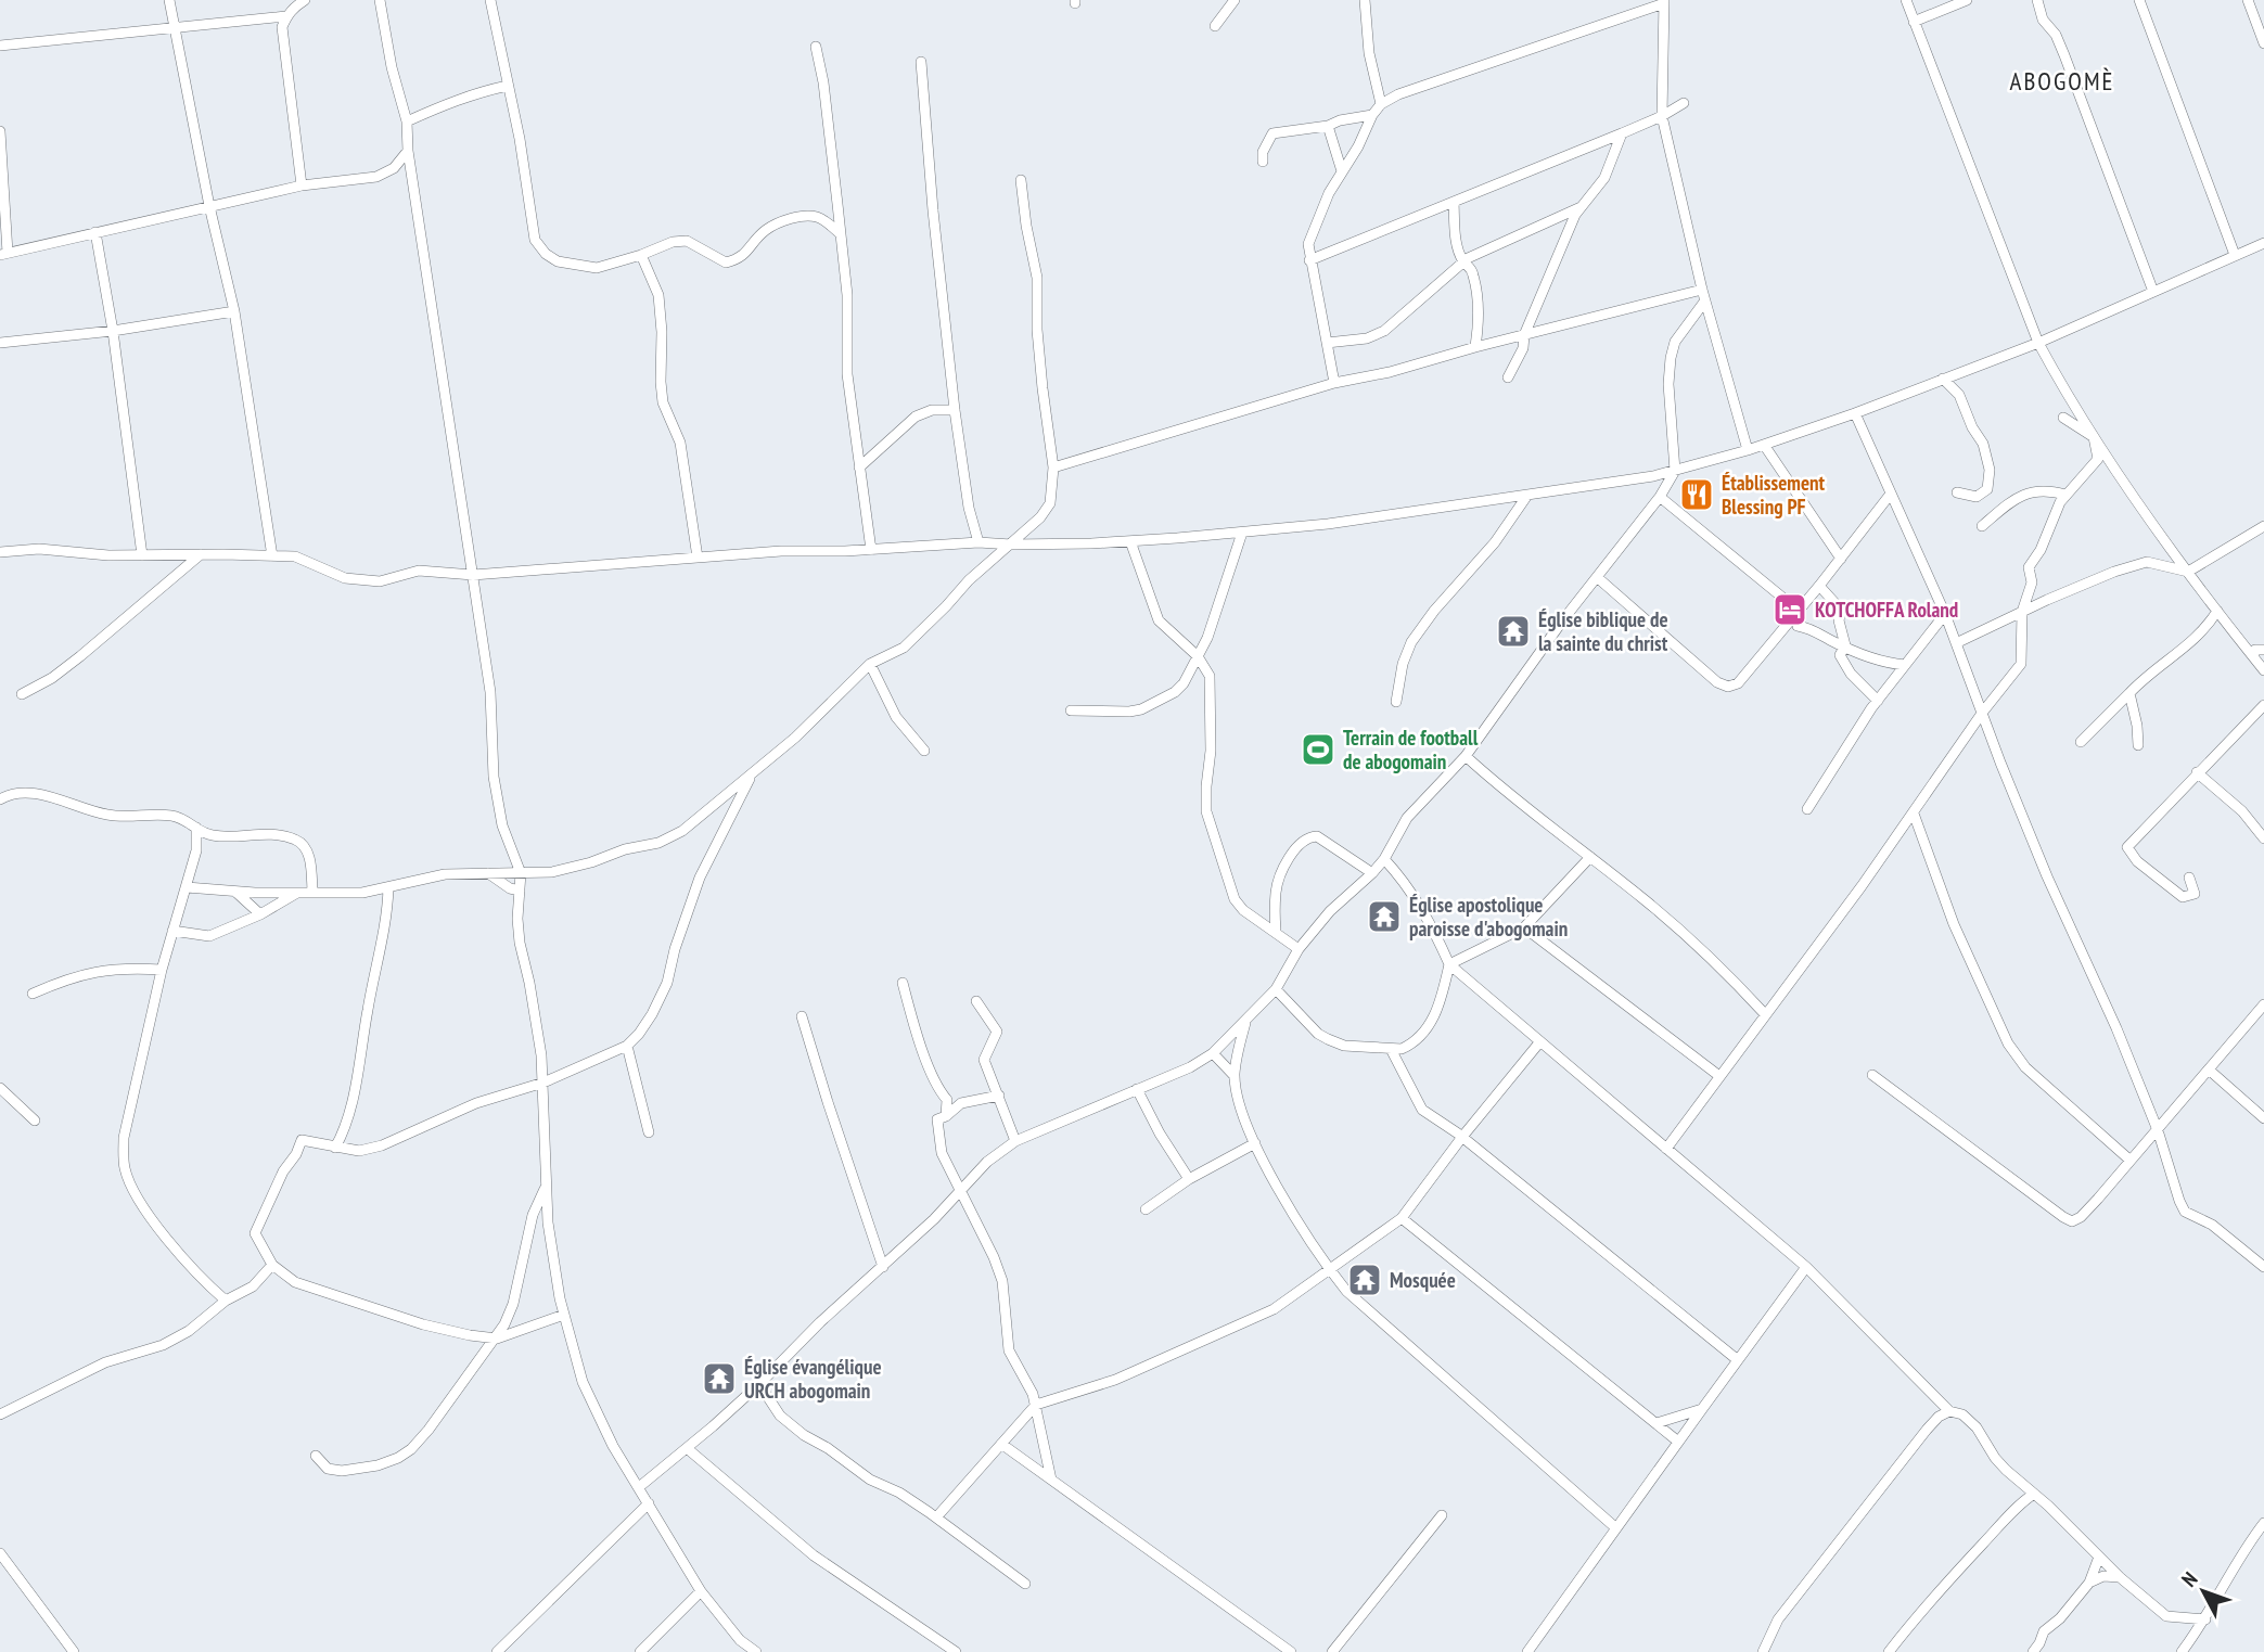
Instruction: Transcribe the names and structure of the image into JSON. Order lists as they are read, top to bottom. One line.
{"districts":["ABOGOMÈ"],"places":{"restaurant":["Établissement Blessing PF"],"hotel":["KOTCHOFFA Roland"],"temple":["Église biblique de la sainte du christ","Église apostolique paroisse d'abogomain","Mosquée","Église évangélique URCH abogomain"],"sports":["Terrain de football de abogomain"]},"north":"top left"}
